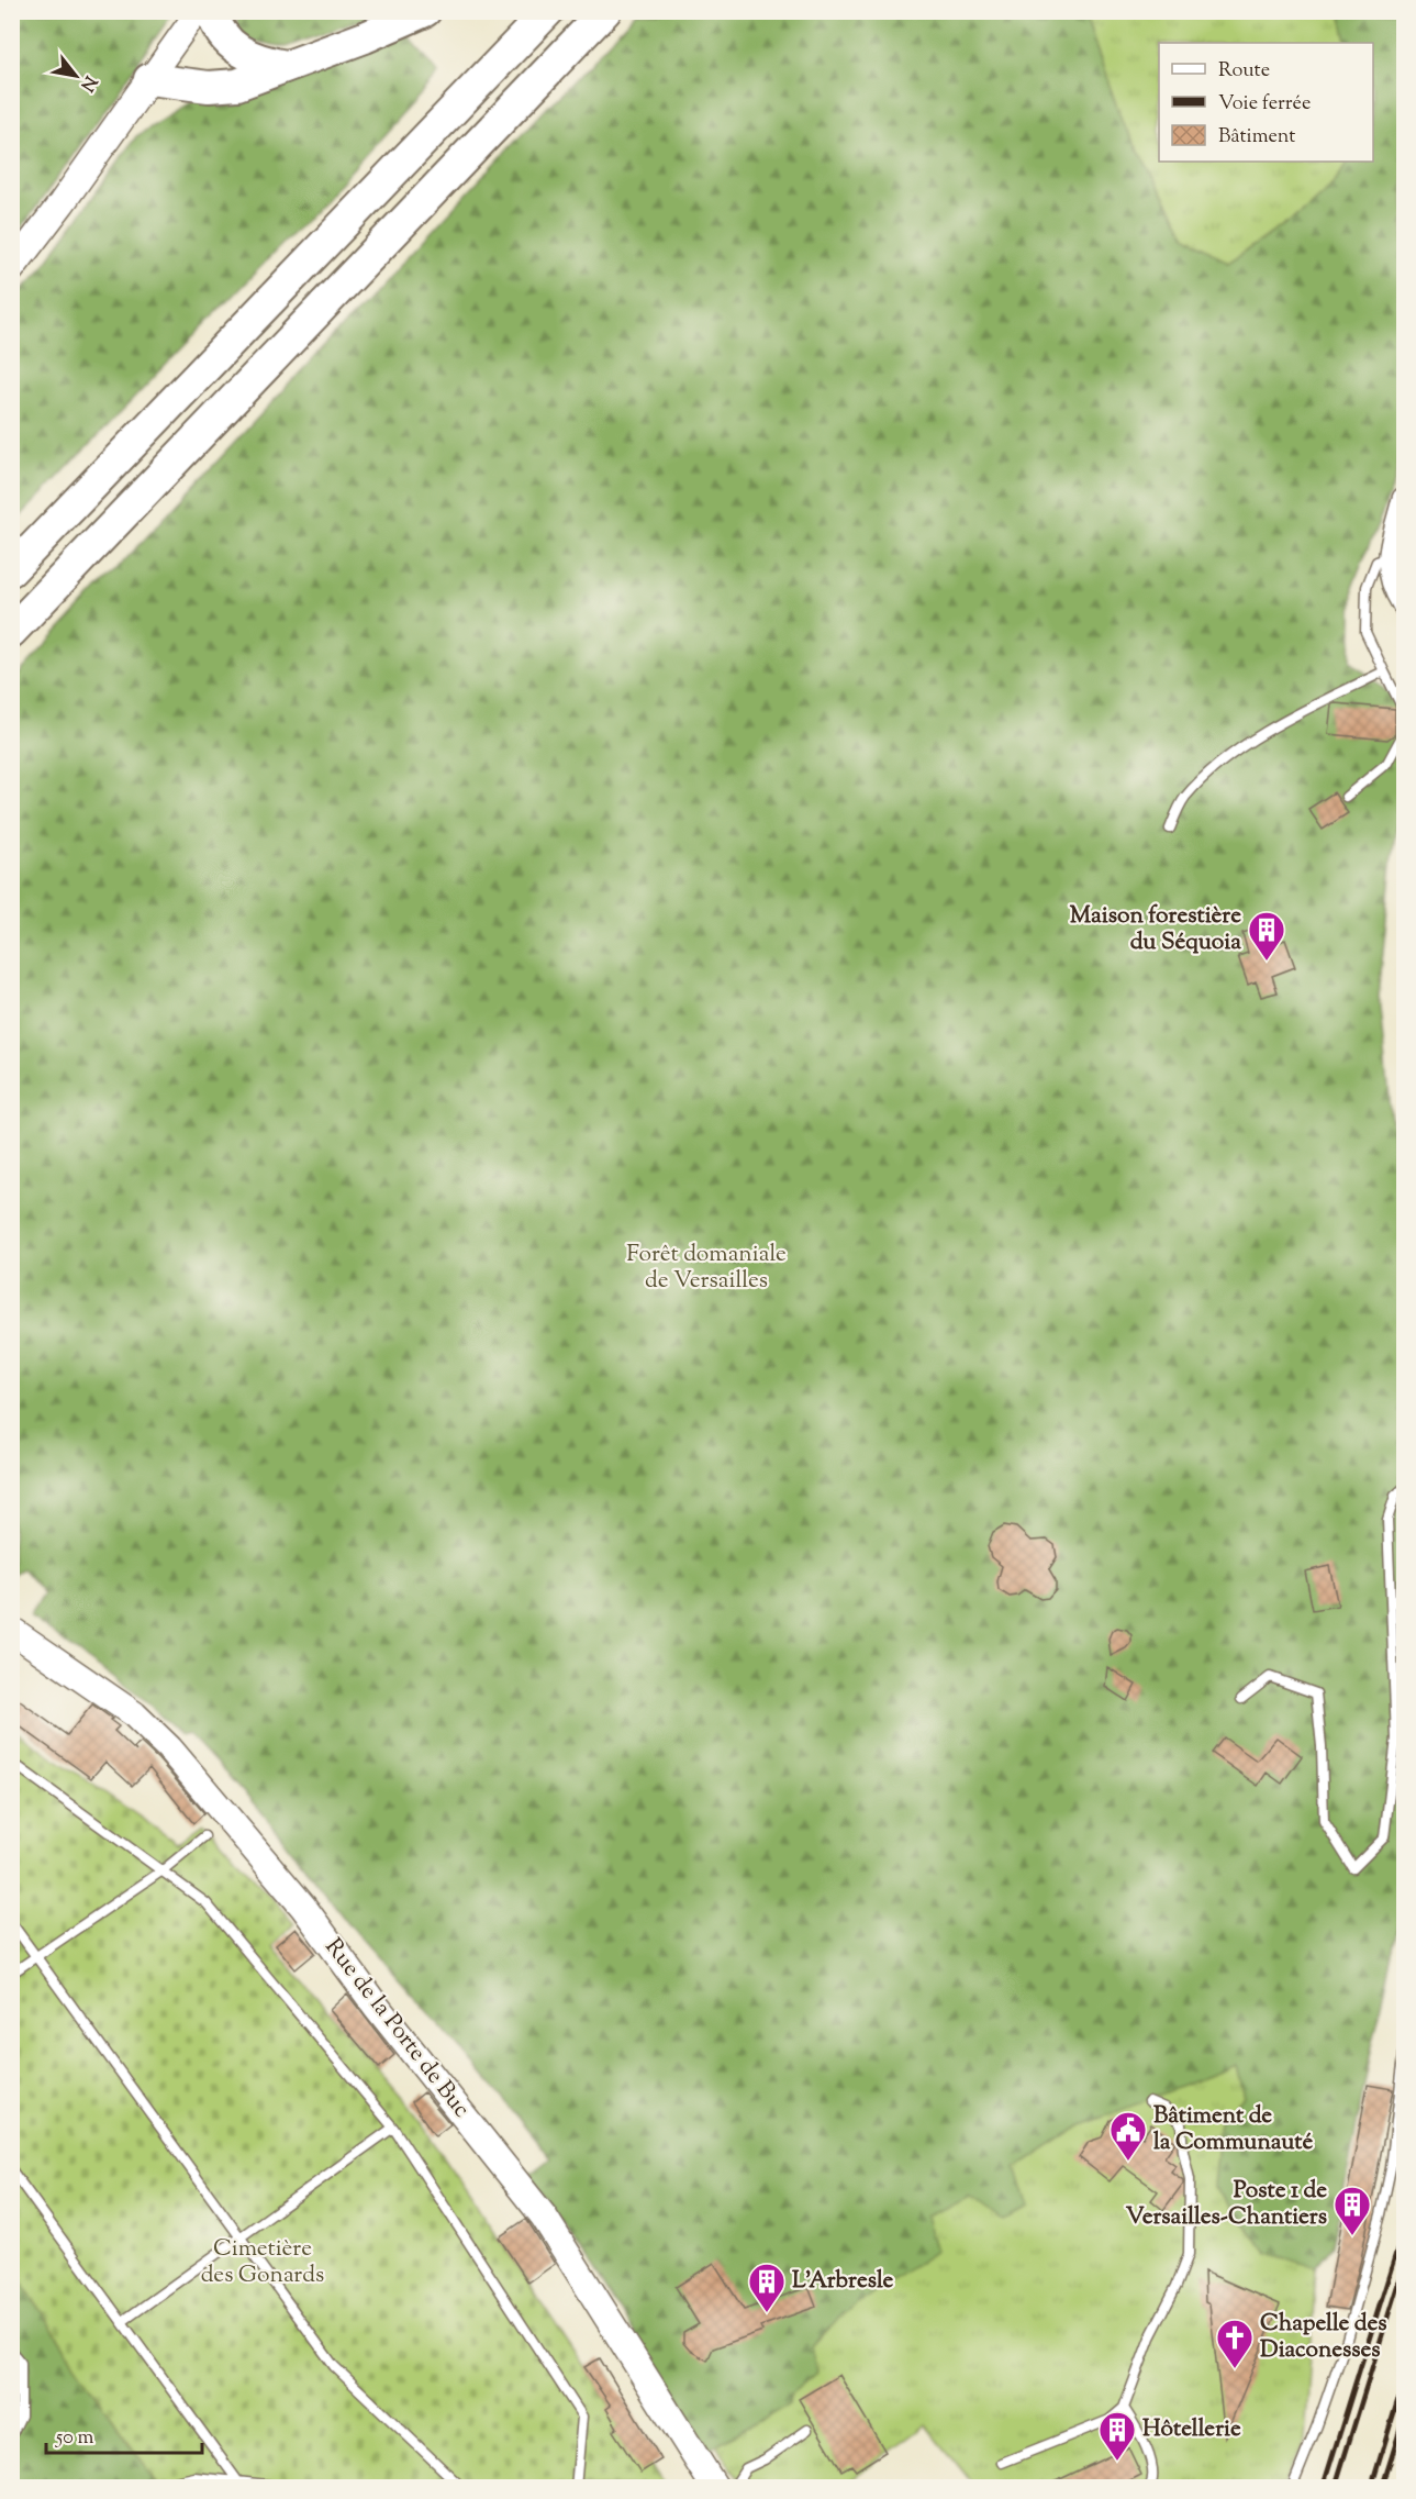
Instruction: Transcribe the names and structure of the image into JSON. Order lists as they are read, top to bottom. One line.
{"streets":{"main road":["Rue de la Porte de Buc"]},"parks":["Forêt domaniale de Versailles","Cimetière des Gonards"],"places":{"building":["Maison forestière du Séquoia","Poste 1 de Versailles-Chantiers","L’Arbresle","Hôtellerie"],"public building":["Bâtiment de la Communauté"],"church":["Chapelle des Diaconesses"]},"legend":["Route","Voie ferrée","Bâtiment"],"scale_bar":"50 m","north":"bottom right"}
